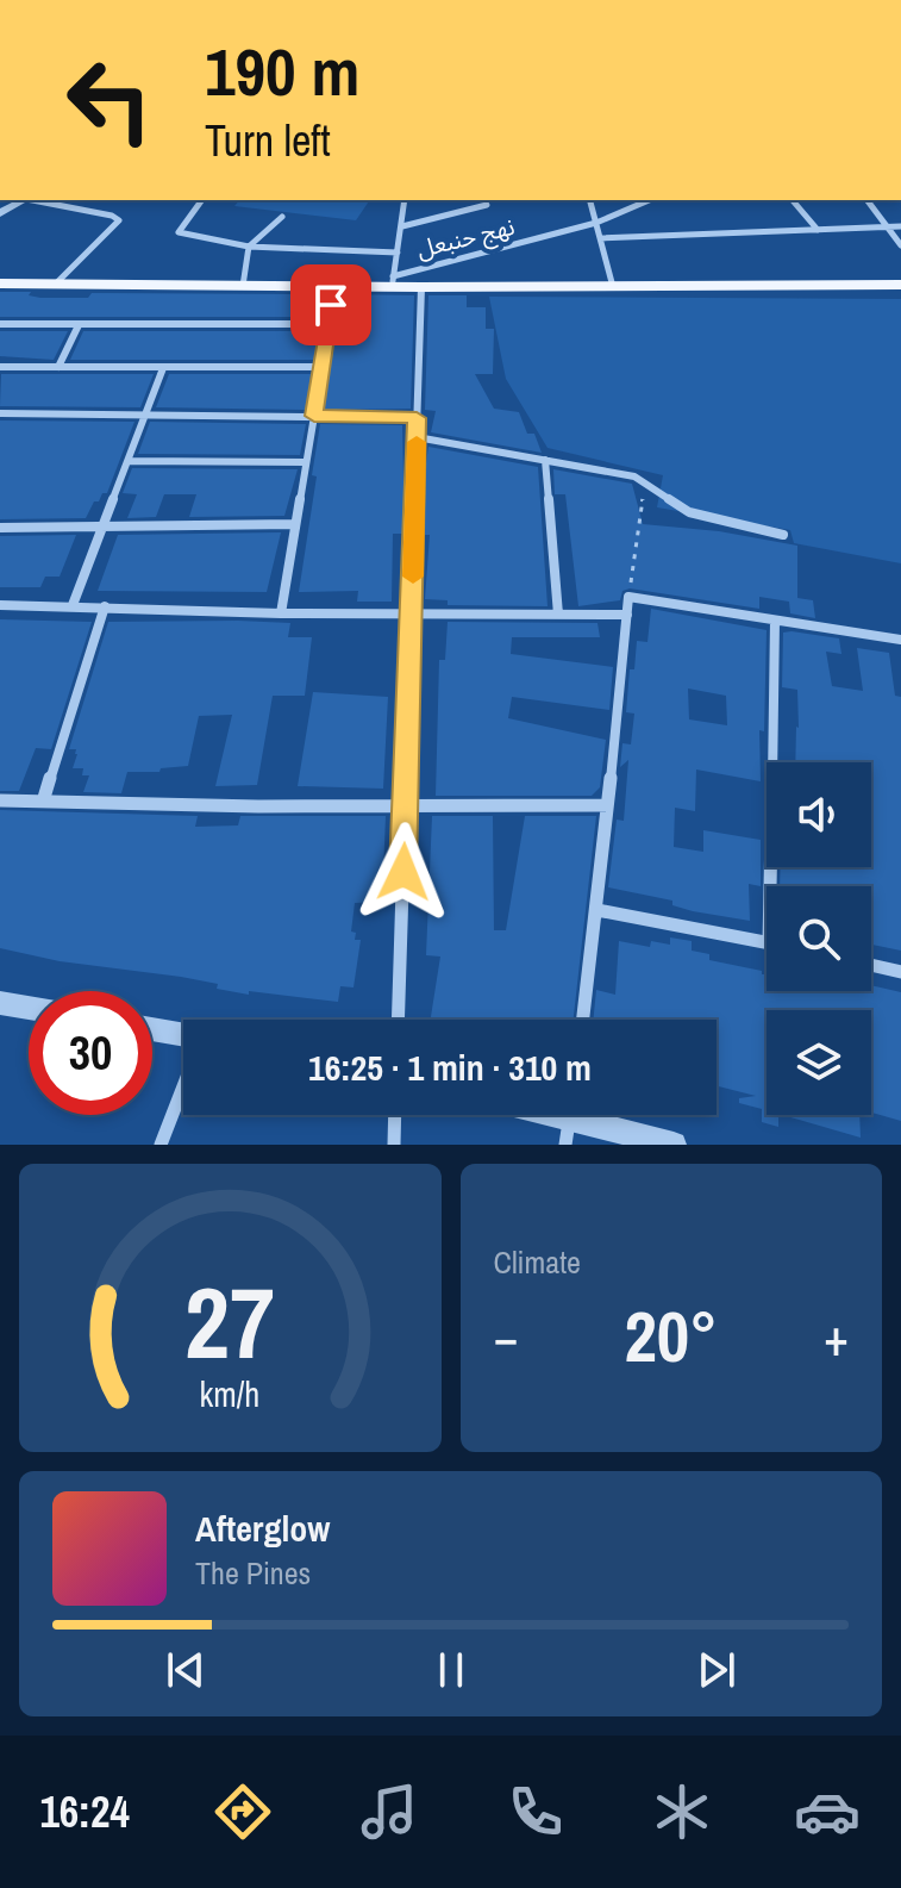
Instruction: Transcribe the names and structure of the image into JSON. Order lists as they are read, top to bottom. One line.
{"streets":{"street":["نهج حنبعل"]},"page":{"turn":["190 m","Turn left"],"limit":"30","trip":"16:25 · 1 min · 310 m","tile":"Climate","heat":["−","20°","+"],"song":["Afterglow","The Pines"],"tabs":"16:24","gauge":["27","km/h"]}}
